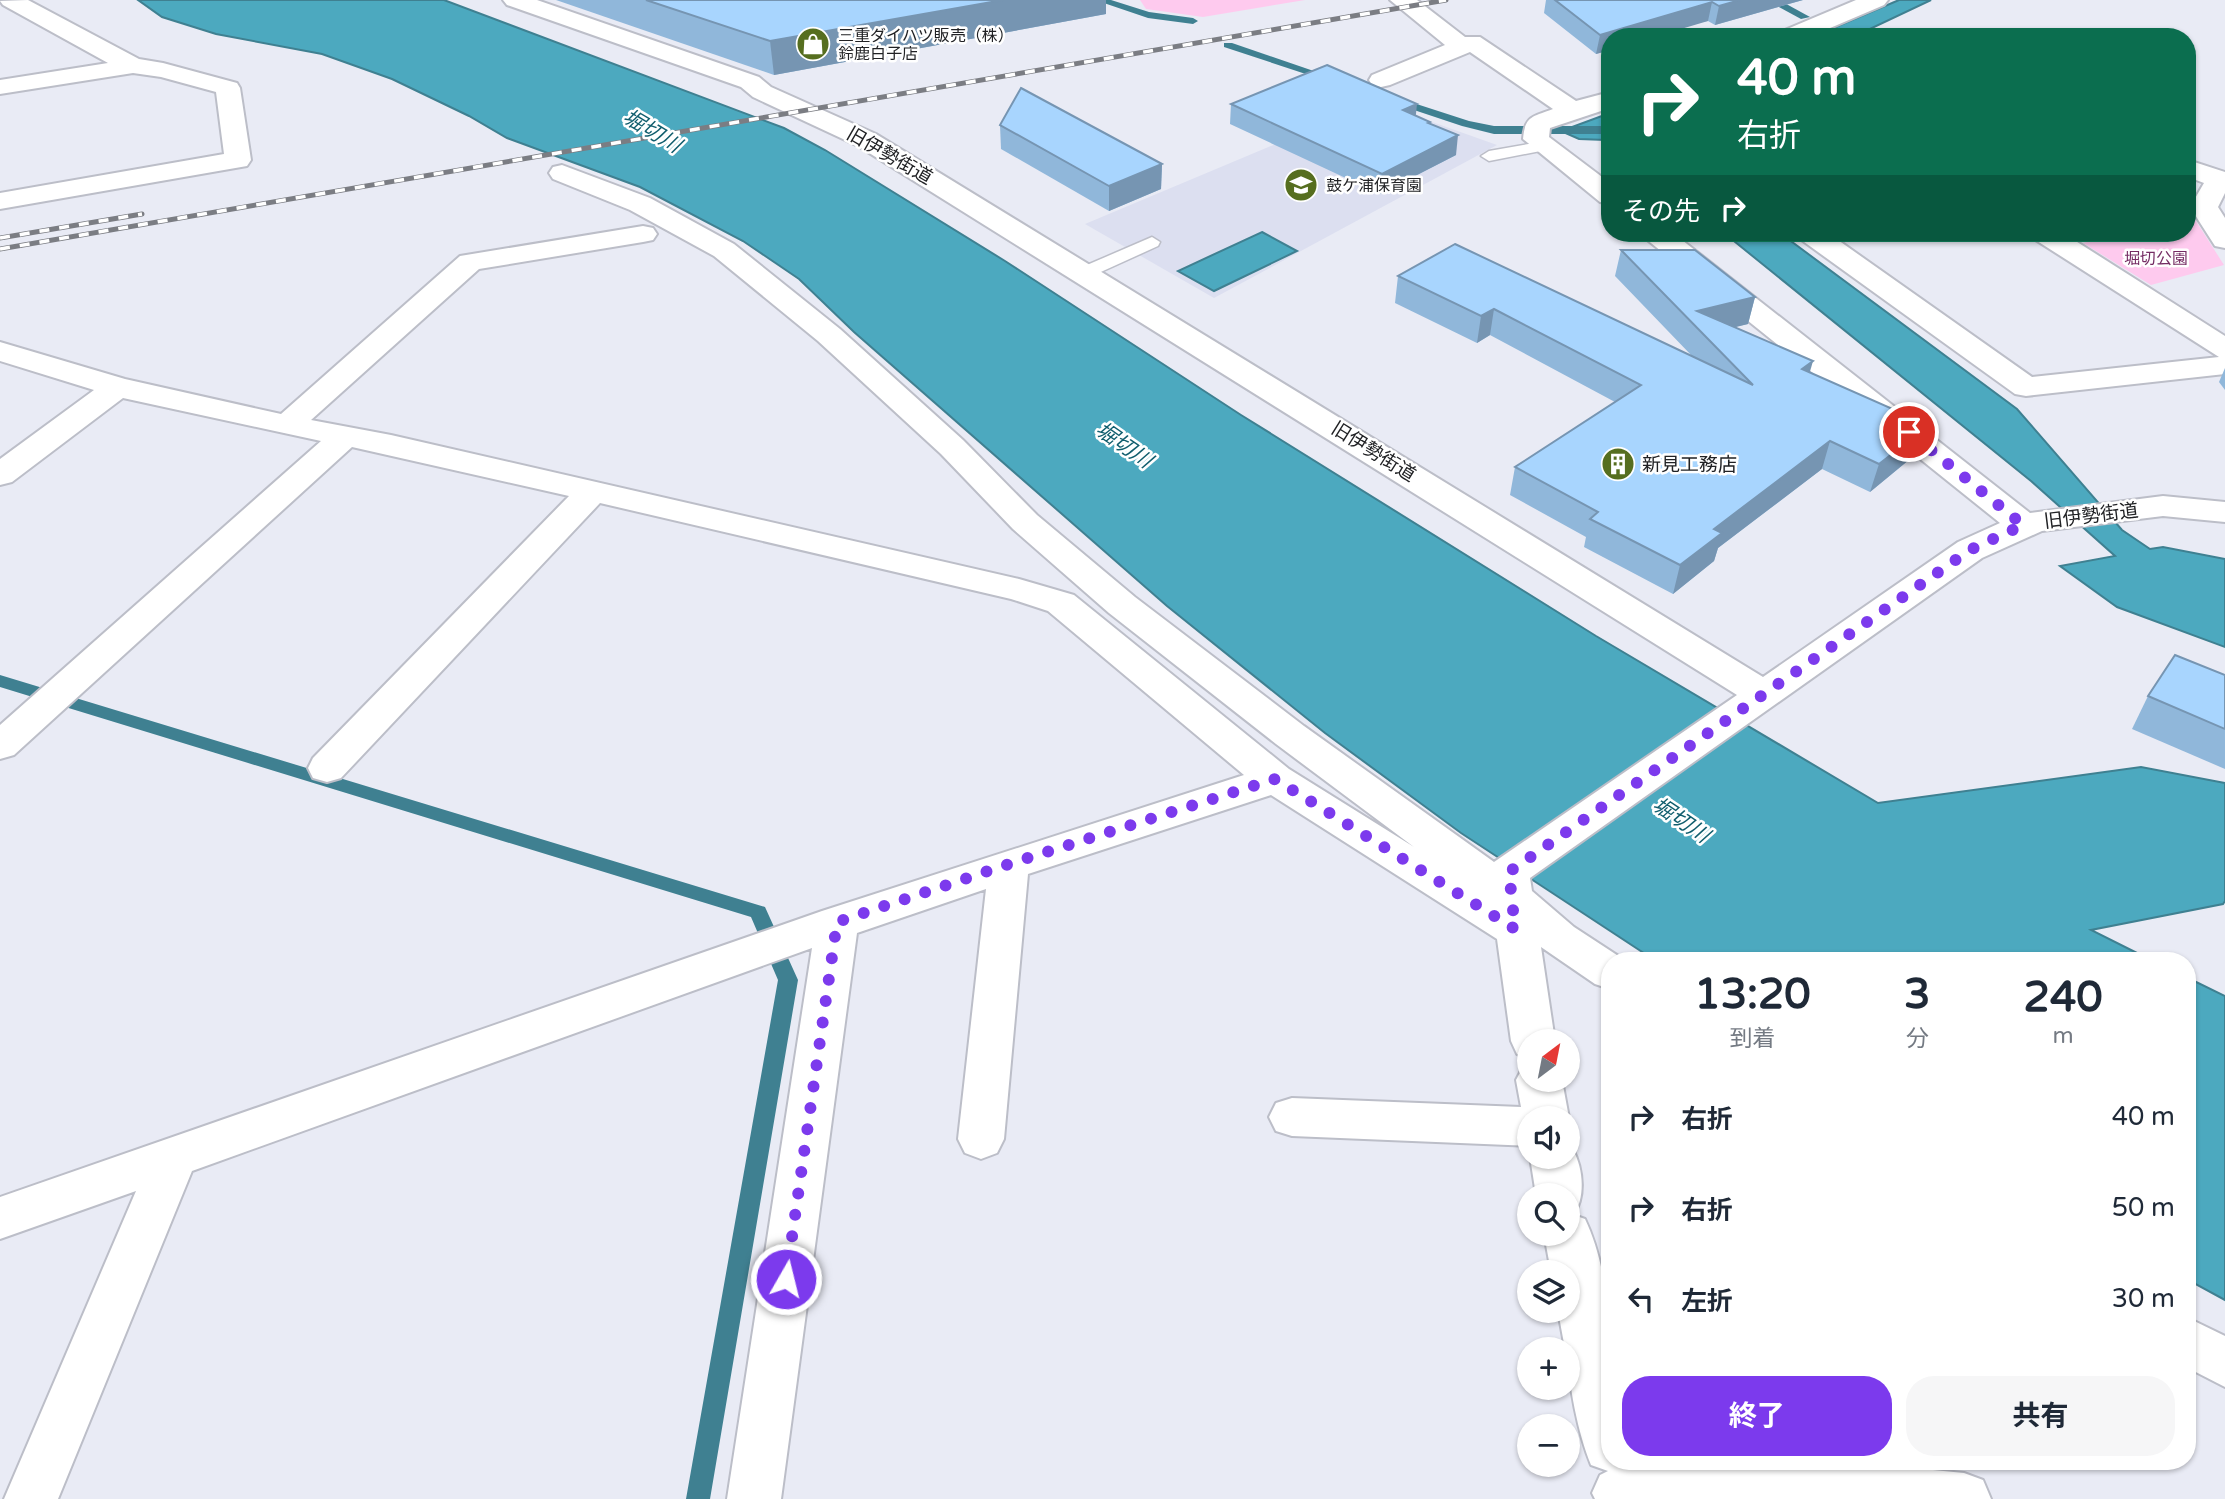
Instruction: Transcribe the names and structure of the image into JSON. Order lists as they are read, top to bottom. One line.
{"streets":{"street":["旧伊勢街道"]},"water":["堀切川"],"parks":["堀切公園"],"places":{"shop":["三重ダイハツ販売（株） 鈴鹿白子店"],"school or university":["鼓ケ浦保育園"],"building":["新見工務店"]},"north":"top right","page":{"turn":["40 m","右折"],"then":"その先","eta":["13:20","到着","3","分","240","m"],"map_buttons":["+","−"],"list":[{"name":"右折","value":"40 m"},{"name":"右折","value":"50 m"},{"name":"左折","value":"30 m"}],"buttons":["終了","共有"]}}
